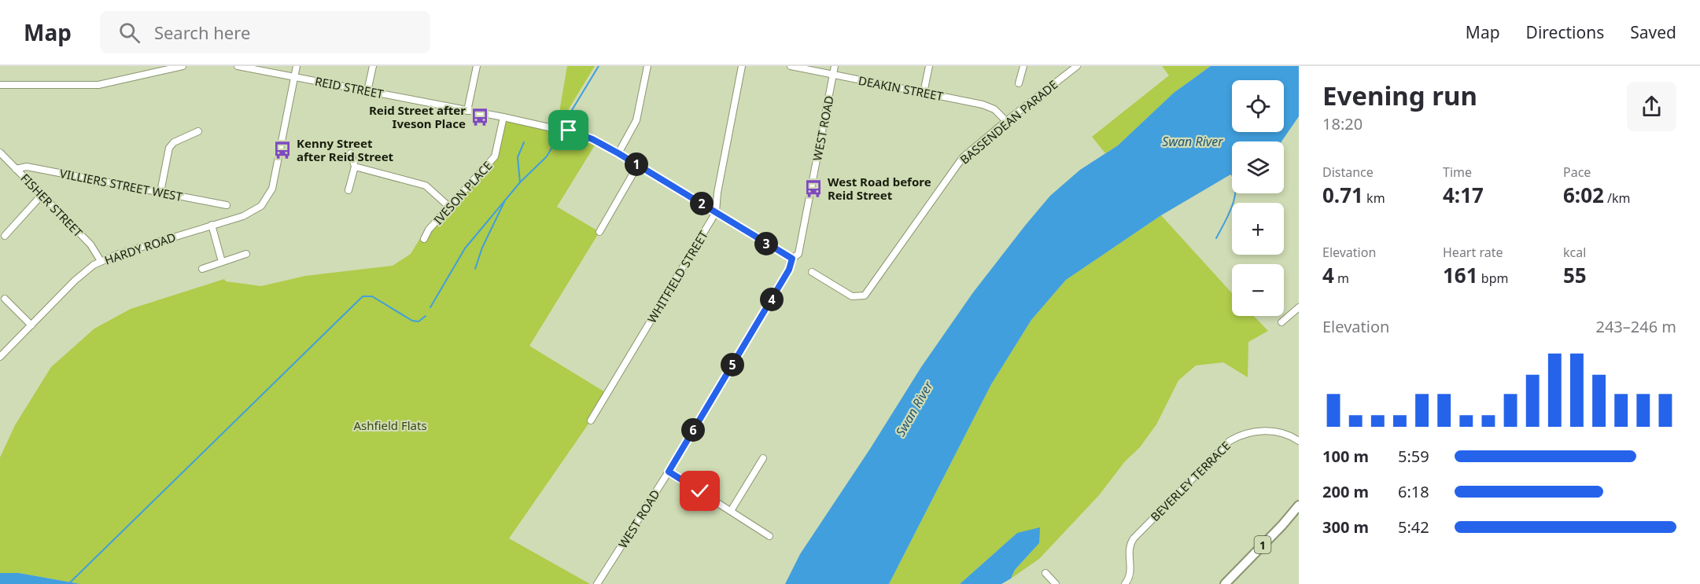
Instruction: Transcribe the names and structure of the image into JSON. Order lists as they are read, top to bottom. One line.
{"streets":{"highway":["1"],"street":["REID STREET","DEAKIN STREET","BASSENDEAN PARADE","WEST ROAD","VILLIERS STREET WEST","IVESON PLACE","FISHER STREET","HARDY ROAD","WHITFIELD STREET","BEVERLEY TERRACE"]},"crossings":[["REID STREET","WEST ROAD"],["REID STREET","IVESON PLACE"],["REID STREET","HARDY ROAD"],["REID STREET","WHITFIELD STREET"],["DEAKIN STREET","BASSENDEAN PARADE"],["DEAKIN STREET","WEST ROAD"],["VILLIERS STREET WEST","FISHER STREET"],["FISHER STREET","HARDY ROAD"]],"water":["Swan River"],"parks":["Ashfield Flats"],"places":{"bus stop":["Reid Street after Iveson Place","Kenny Street after Reid Street","West Road before Reid Street"]},"page":{"header":"Map","search":"Search here","nav":["Map","Directions","Saved"],"heading":["Evening run","18:20"],"map_buttons":["+","−"],"stats":[["Distance","0.71 km"],["Time","4:17"],["Pace","6:02 /km"],["Elevation","4 m"],["Heart rate","161 bpm"],["kcal","55"]],"pins":["1","2","3","4","5","6"],"chart":["Elevation","243–246 m"],"list":[{"name":"100 m","note":"5:59"},{"name":"200 m","note":"6:18"},{"name":"300 m","note":"5:42"}]}}
